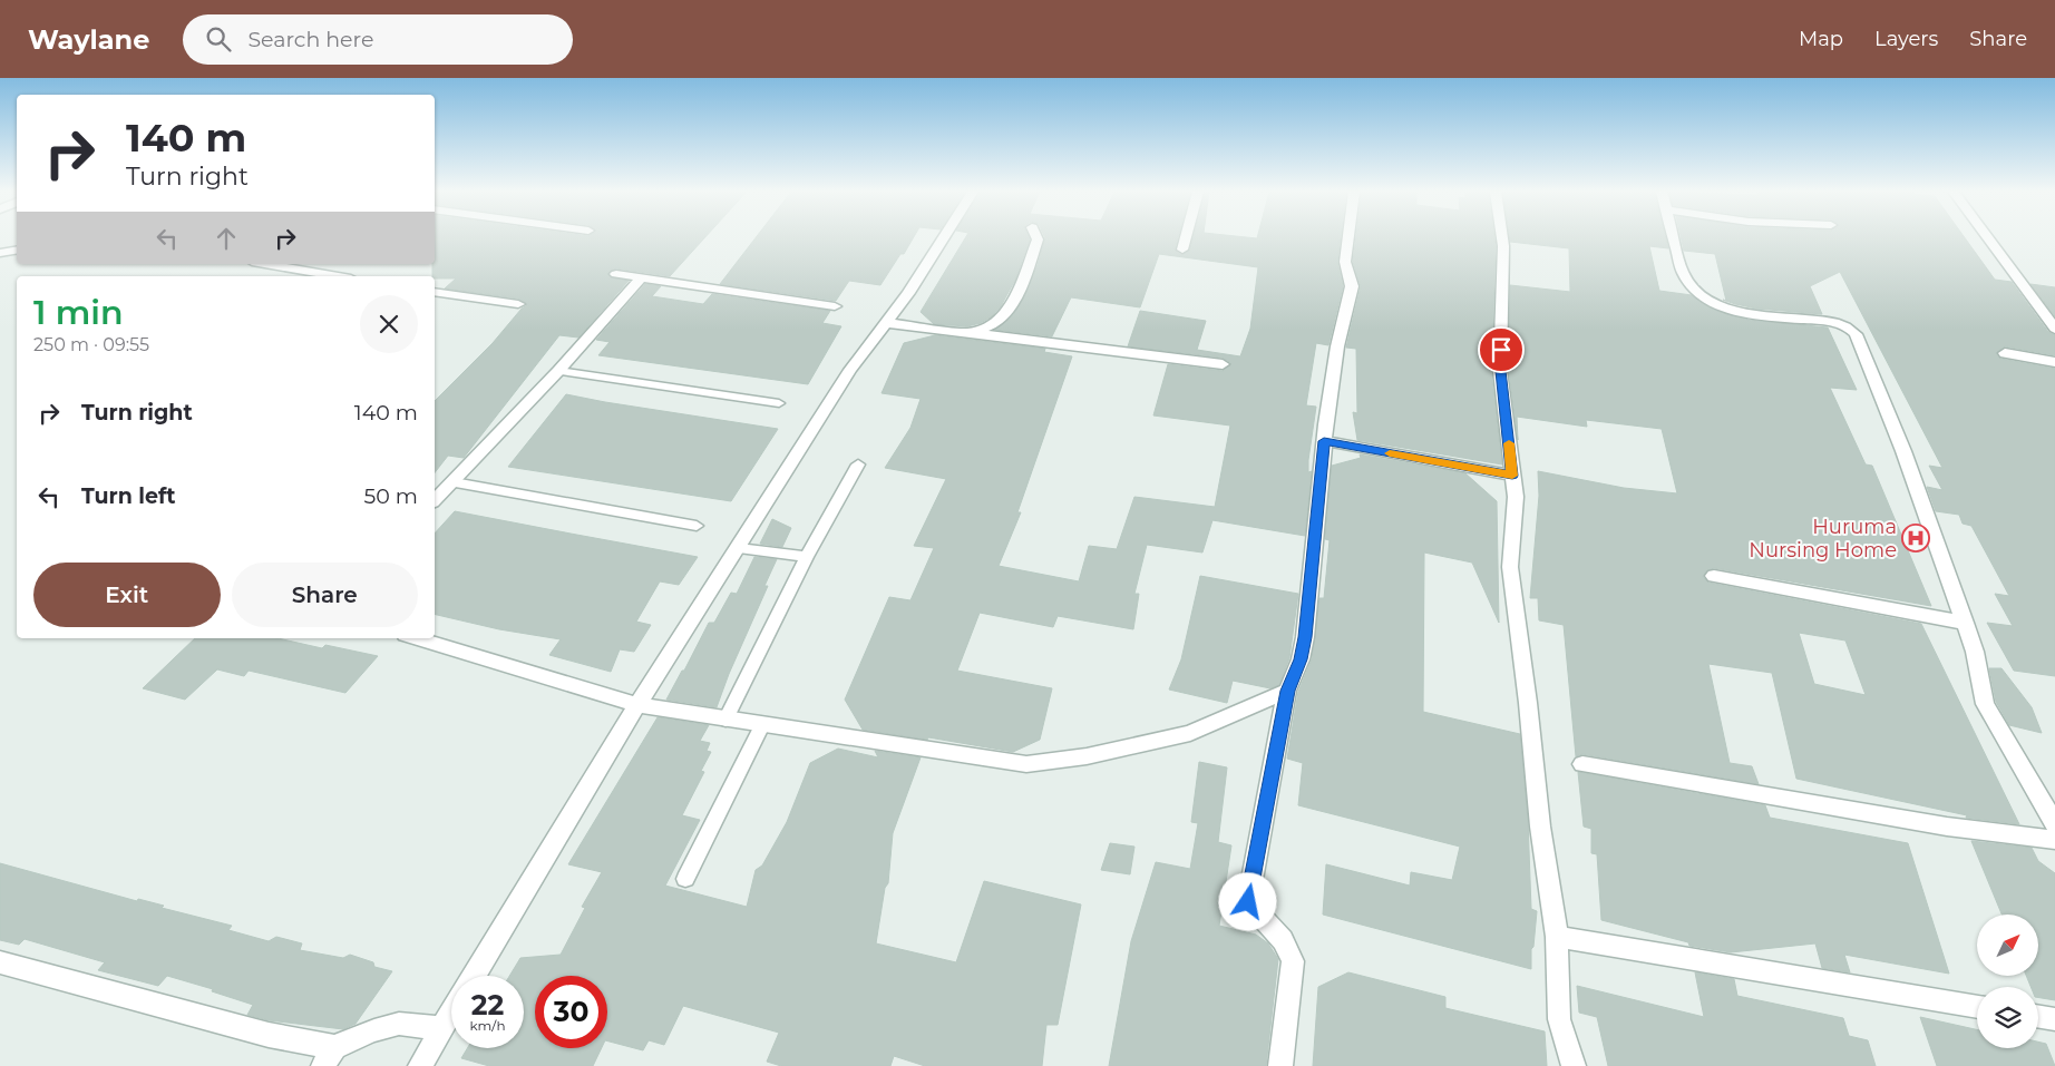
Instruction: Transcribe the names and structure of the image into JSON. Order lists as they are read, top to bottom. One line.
{"places":{"hospital":["Huruma Nursing Home"]},"north":"top right","page":{"header":"Waylane","search":"Search here","nav":["Map","Layers","Share"],"turn":["140 m","Turn right"],"heading":["1 min","250 m · 09:55"],"list":[{"name":"Turn right","value":"140 m"},{"name":"Turn left","value":"50 m"}],"buttons":["Exit","Share"],"speed":"22 km/h","limit":"30"}}
